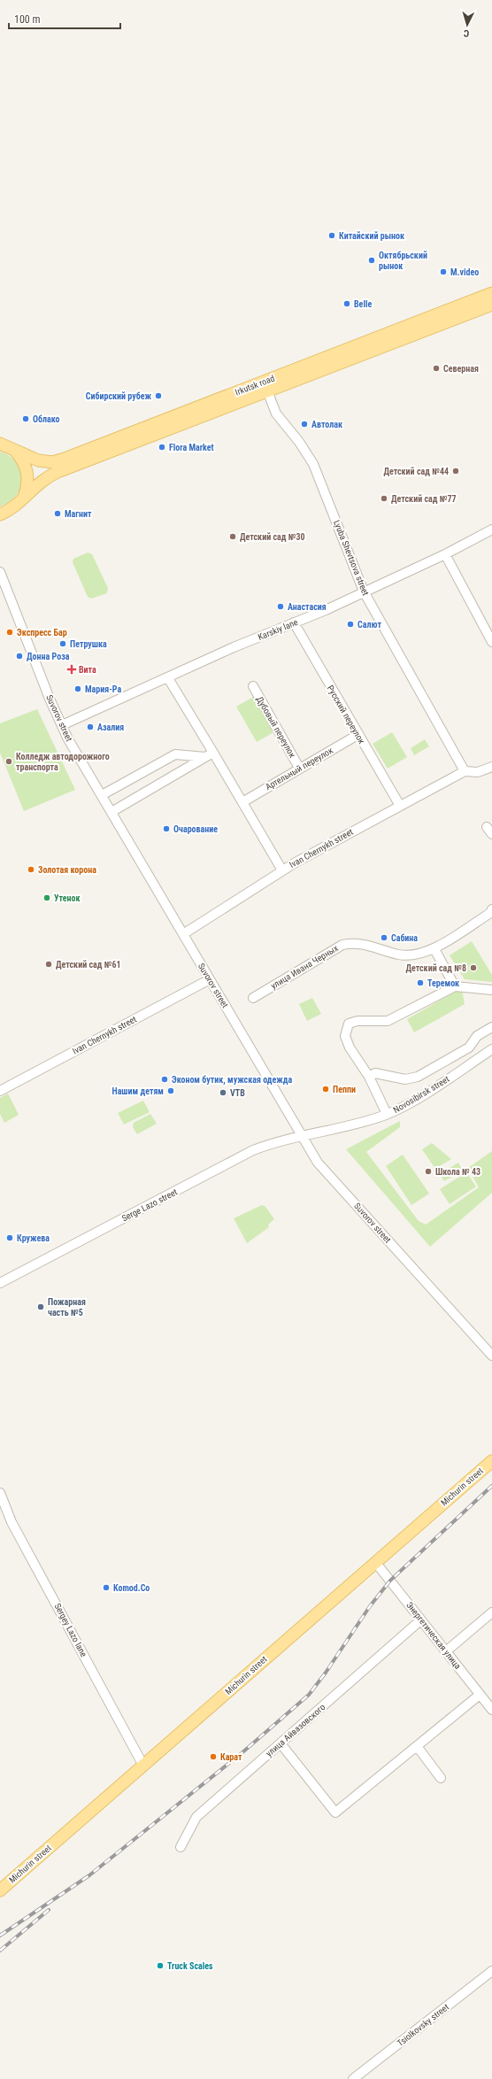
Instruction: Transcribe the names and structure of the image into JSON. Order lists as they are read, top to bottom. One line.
{"streets":{"main road":["Irkutsk road","Michurin street"],"street":["Lyuba Shevtsova street","Karskiy lane","Русский переулок","Suvorov street","Дубовый переулок","Артельный переулок","Ivan Chernykh street","улица Ивана Черных","Novosibirsk street","Serge Lazo street","Sergey Lazo lane","Энергетическая улица","улица Айвазовского","Tsiolkovsky street"]},"crossings":[["Irkutsk road","Lyuba Shevtsova street"],["Lyuba Shevtsova street","Karskiy lane"],["Lyuba Shevtsova street","Ivan Chernykh street"],["Karskiy lane","Русский переулок"],["Karskiy lane","Suvorov street"],["Русский переулок","Артельный переулок"],["Русский переулок","Ivan Chernykh street"],["Suvorov street","Ivan Chernykh street"],["Suvorov street","Novosibirsk street"],["Suvorov street","Serge Lazo street"],["Дубовый переулок","Артельный переулок"],["Novosibirsk street","Serge Lazo street"],["Michurin street","Sergey Lazo lane"],["Michurin street","Энергетическая улица"],["Энергетическая улица","улица Айвазовского"]],"places":{"other":["Китайский рынок","Октябрьский рынок","M.video","Belle","Северная","Сибирский рубеж","Облако","Автолак","Flora Market","Детский сад №44","Детский сад №77","Магнит","Детский сад №30","Анастасия","Салют","Экспресс Бар","Петрушка","Донна Роза","Мария-Ра","Азалия","Колледж автодорожного транспорта","Очарование","Золотая корона","Утенок","Сабина","Детский сад №61","Детский сад №8","Теремок","Эконом бутик, мужская одежда","Пеппи","Нашим детям","VTB","Школа № 43","Кружева","Пожарная часть №5","Komod.Co","Карат","Truck Scales"],"health":["Вита"]},"scale_bar":"100 m","north":"bottom"}
